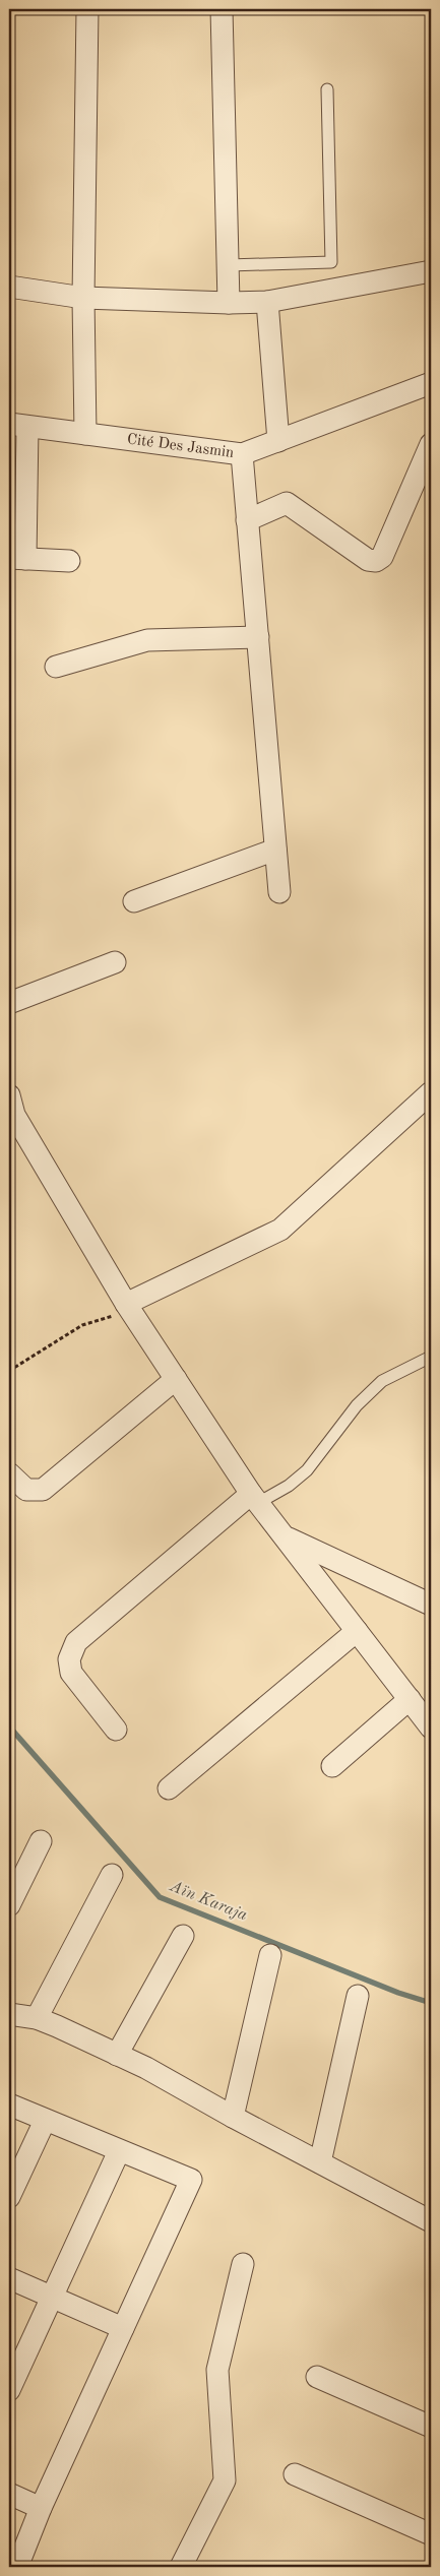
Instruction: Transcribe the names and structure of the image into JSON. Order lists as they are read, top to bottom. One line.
{"streets":{"street":["Cité Des Jasmin"]},"water":["Aïn Karaja"]}
